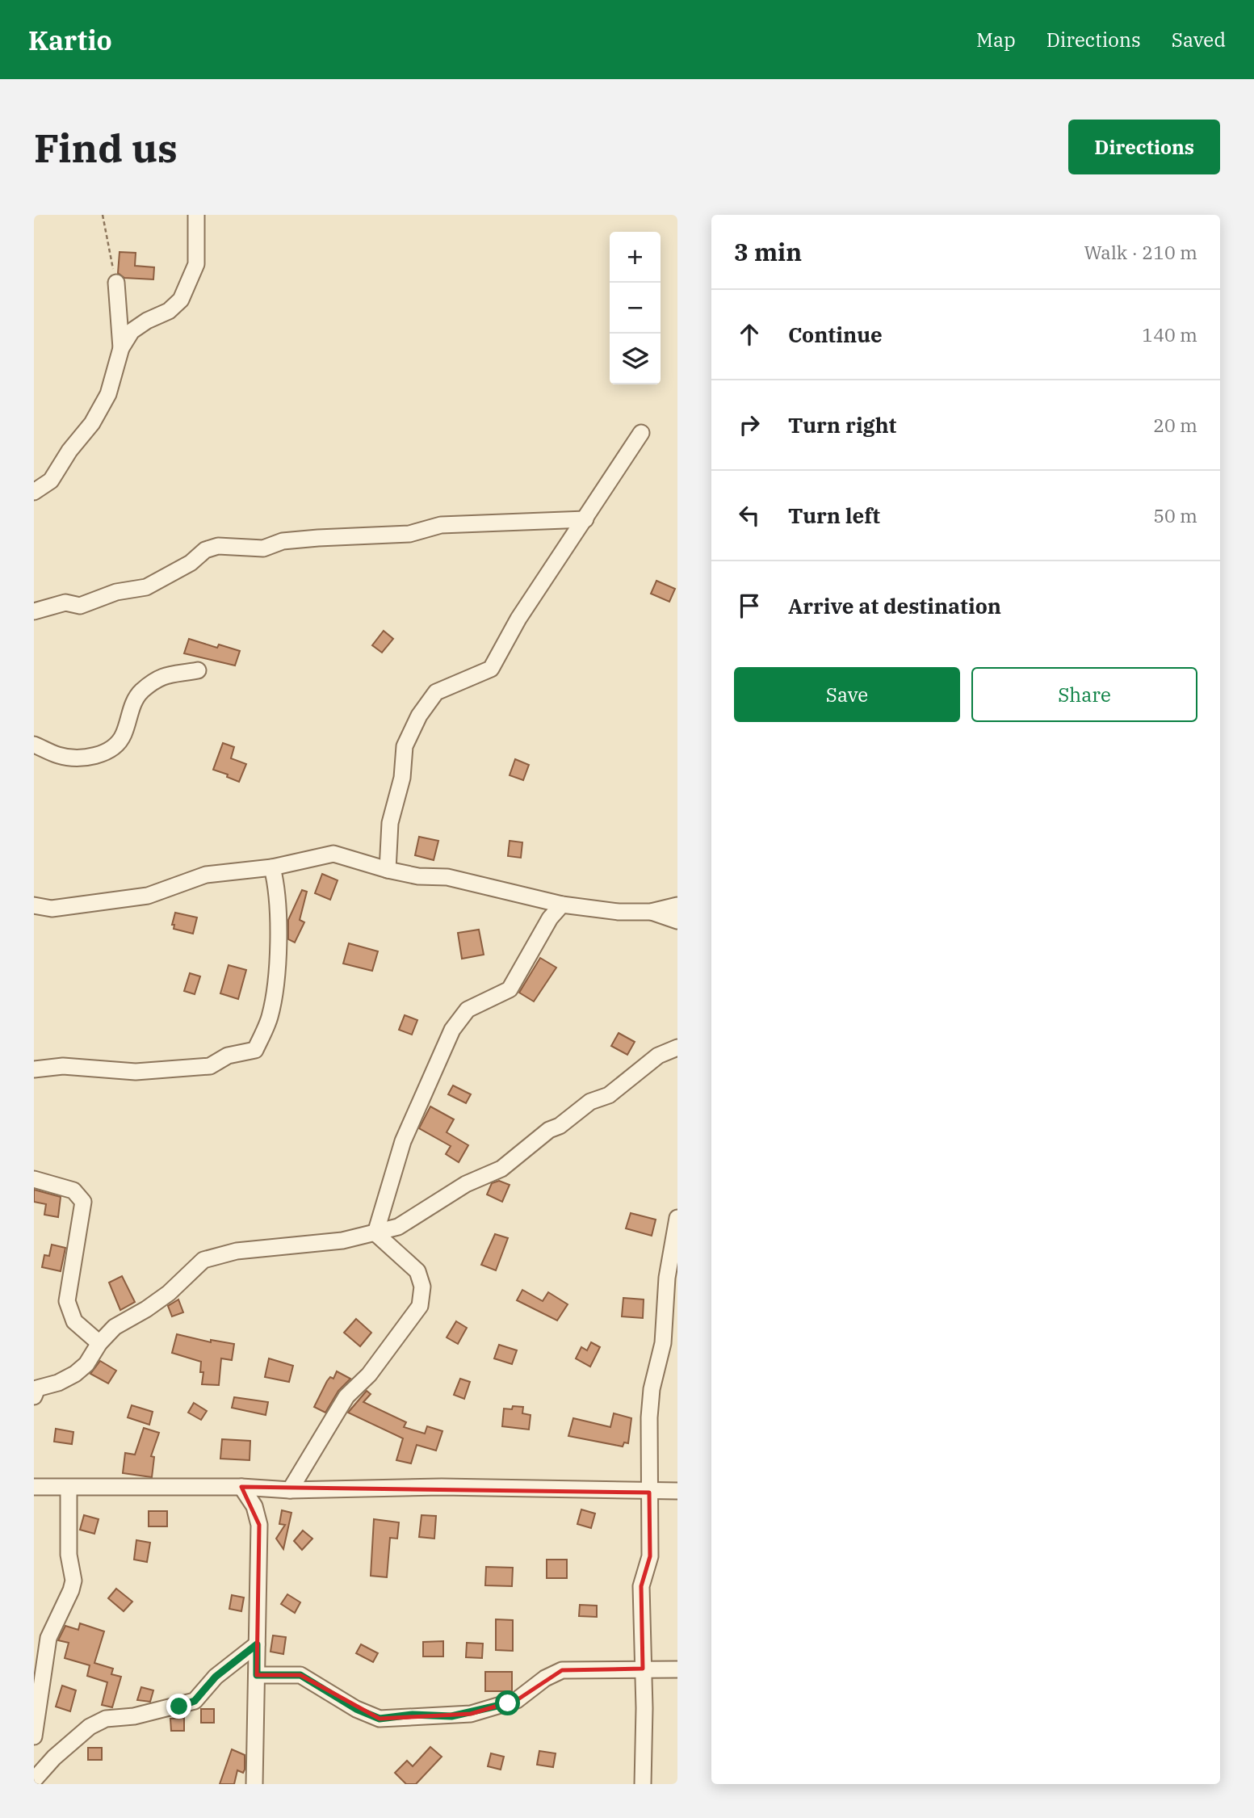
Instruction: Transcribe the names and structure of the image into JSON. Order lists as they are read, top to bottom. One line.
{"page":{"header":"Kartio","nav":["Map","Directions","Saved"],"buttons":["Directions",["Save","Share"]],"title":"Find us","heading":["3 min","Walk · 210 m"],"map_buttons":["+","−"],"list":[["Continue","140 m"],["Turn right","20 m"],["Turn left","50 m"],"Arrive at destination"]}}
